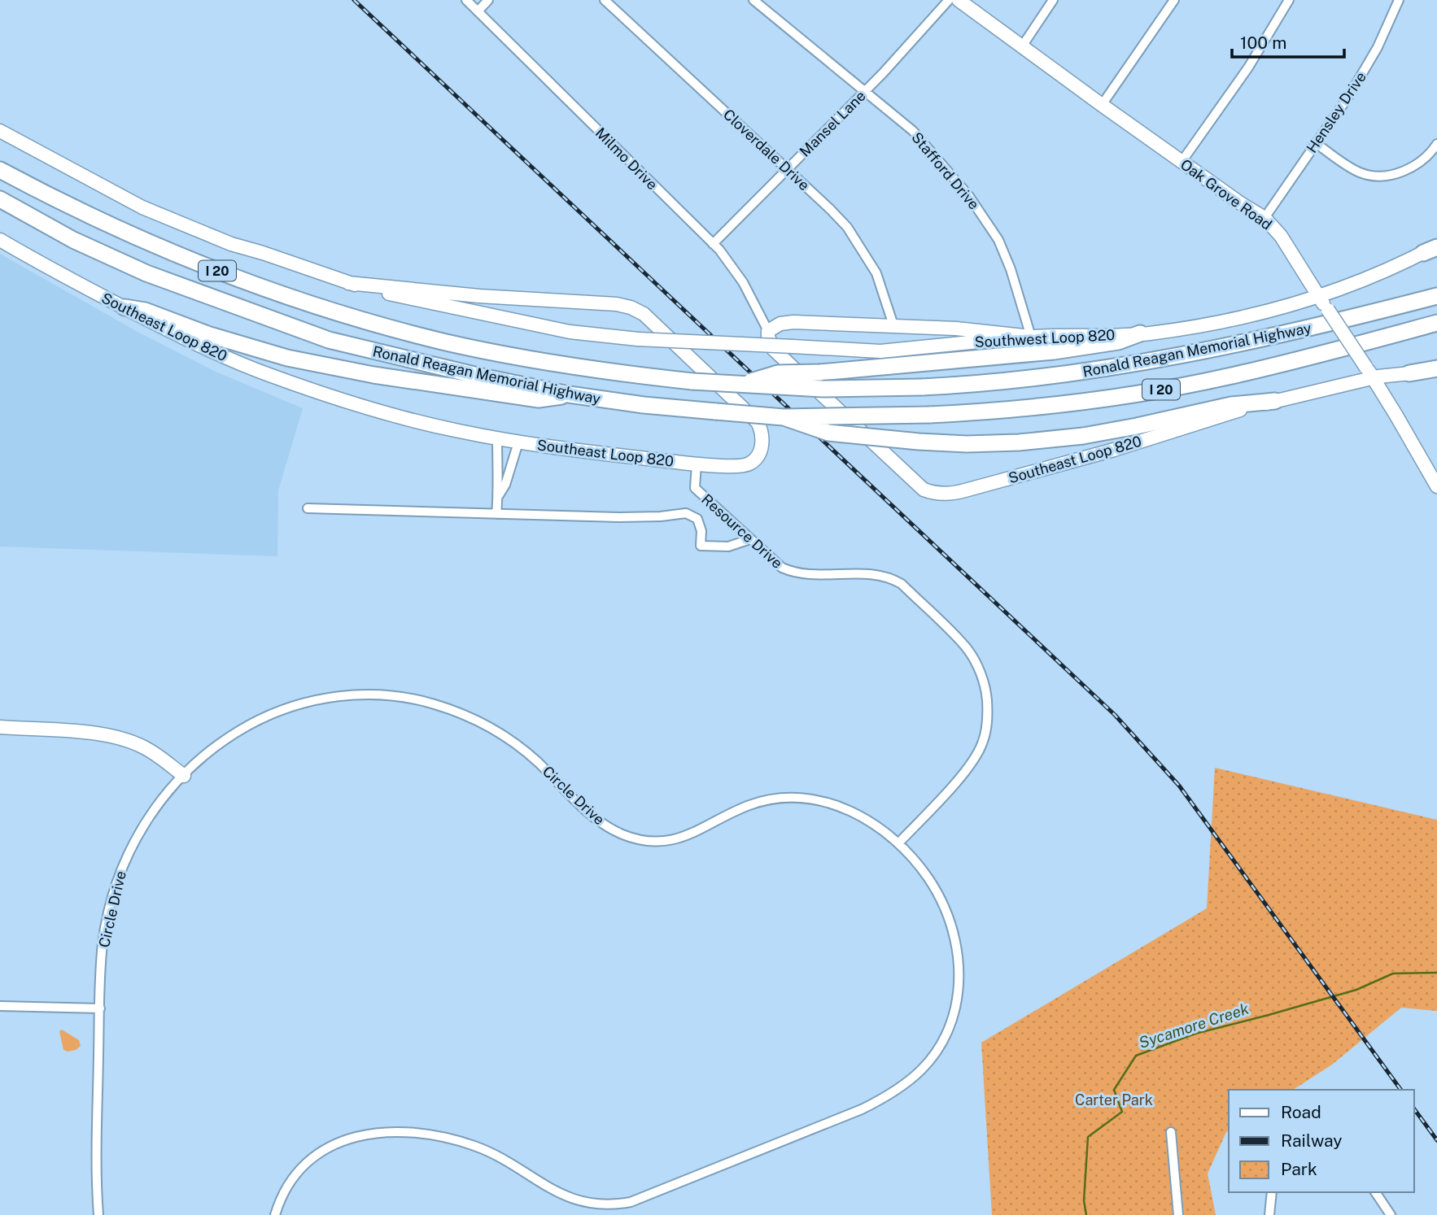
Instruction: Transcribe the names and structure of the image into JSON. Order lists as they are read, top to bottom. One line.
{"streets":{"highway":["I 20","Ronald Reagan Memorial Highway"],"main road":["Oak Grove Road","Southeast Loop 820","Southwest Loop 820"],"street":["Hensley Drive","Mansel Lane","Cloverdale Drive","Milmo Drive","Stafford Drive","Resource Drive","Circle Drive"]},"crossings":[["Hensley Drive","Oak Grove Road"],["Mansel Lane","Cloverdale Drive"],["Mansel Lane","Milmo Drive"],["Mansel Lane","Stafford Drive"],["Milmo Drive","Southeast Loop 820"],["Stafford Drive","Southwest Loop 820"],["Oak Grove Road","Southeast Loop 820"],["Oak Grove Road","Southwest Loop 820"],["Southeast Loop 820","Southwest Loop 820"],["Southeast Loop 820","Resource Drive"],["Resource Drive","Circle Drive"]],"water":["Sycamore Creek"],"parks":["Carter Park"],"legend":["Road","Railway","Park"],"scale_bar":"100 m"}
